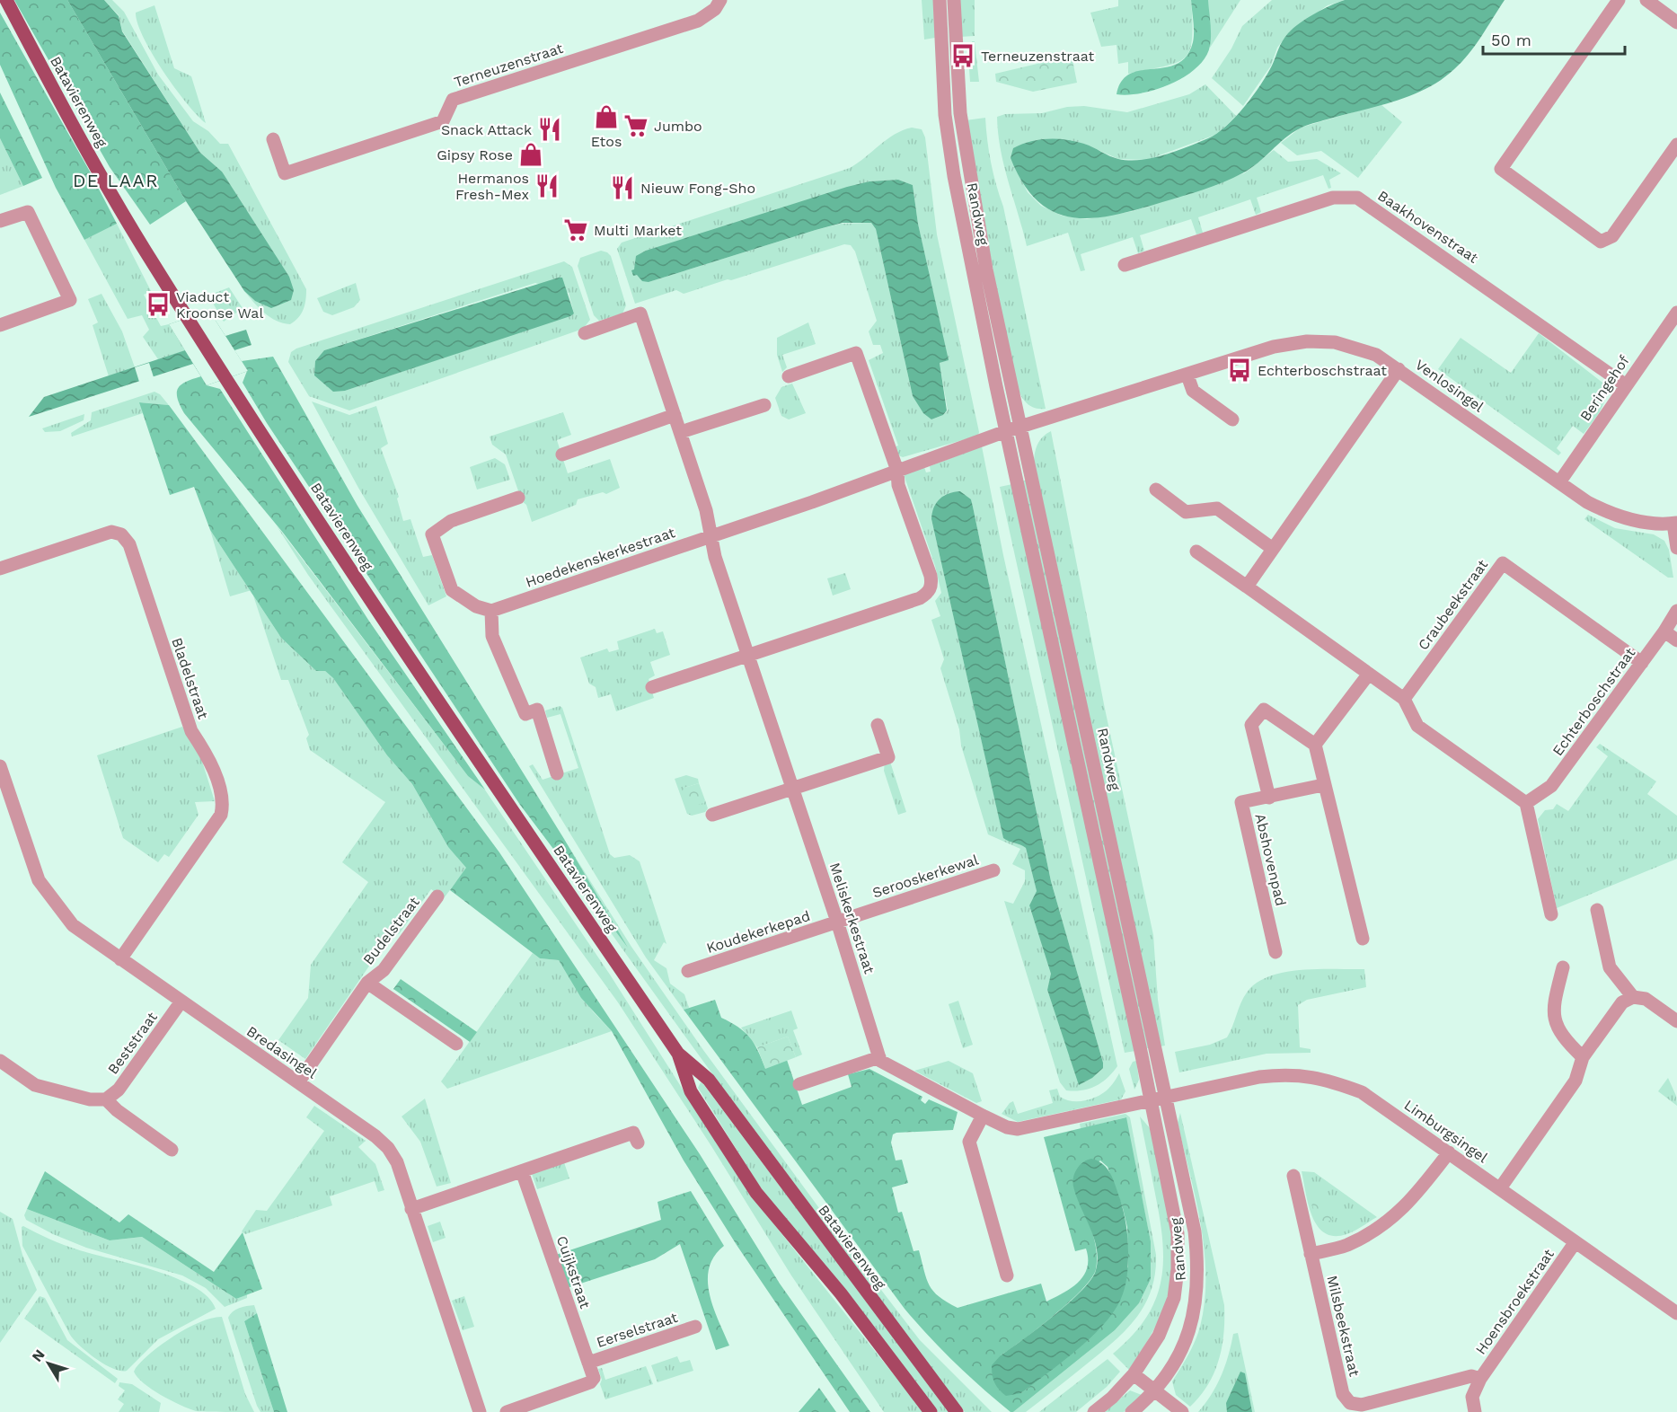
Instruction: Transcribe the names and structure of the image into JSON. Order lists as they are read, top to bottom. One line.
{"streets":{"main road":["Batavierenweg"],"street":["Terneuzenstraat","Randweg","Baakhovenstraat","Venlosingel","Beringehof","Hoedekenskerkestraat","Craubeekstraat","Bladelstraat","Echterboschstraat","Abshovenpad","Serooskerkewal","Meliskerkestraat","Budelstraat","Koudekerkepad","Beststraat","Bredasingel","Limburgsingel","Cuijkstraat","Hoensbroekstraat","Milsbeekstraat","Eerselstraat"]},"crossings":[["Randweg","Venlosingel"],["Randweg","Hoedekenskerkestraat"],["Randweg","Limburgsingel"],["Baakhovenstraat","Beringehof"],["Venlosingel","Beringehof"],["Venlosingel","Hoedekenskerkestraat"],["Hoedekenskerkestraat","Meliskerkestraat"],["Craubeekstraat","Echterboschstraat"],["Bladelstraat","Bredasingel"],["Serooskerkewal","Meliskerkestraat"],["Serooskerkewal","Koudekerkepad"],["Meliskerkestraat","Koudekerkepad"],["Budelstraat","Bredasingel"],["Beststraat","Bredasingel"],["Limburgsingel","Hoensbroekstraat"],["Cuijkstraat","Eerselstraat"],["Hoensbroekstraat","Milsbeekstraat"]],"districts":["DE LAAR"],"places":{"bus stop":["Terneuzenstraat","Viaduct Kroonse Wal","Echterboschstraat"],"shop":["Etos","Gipsy Rose"],"supermarket":["Jumbo","Multi Market"],"restaurant":["Snack Attack","Hermanos Fresh-Mex","Nieuw Fong-Sho"]},"scale_bar":"50 m","north":"top left"}
